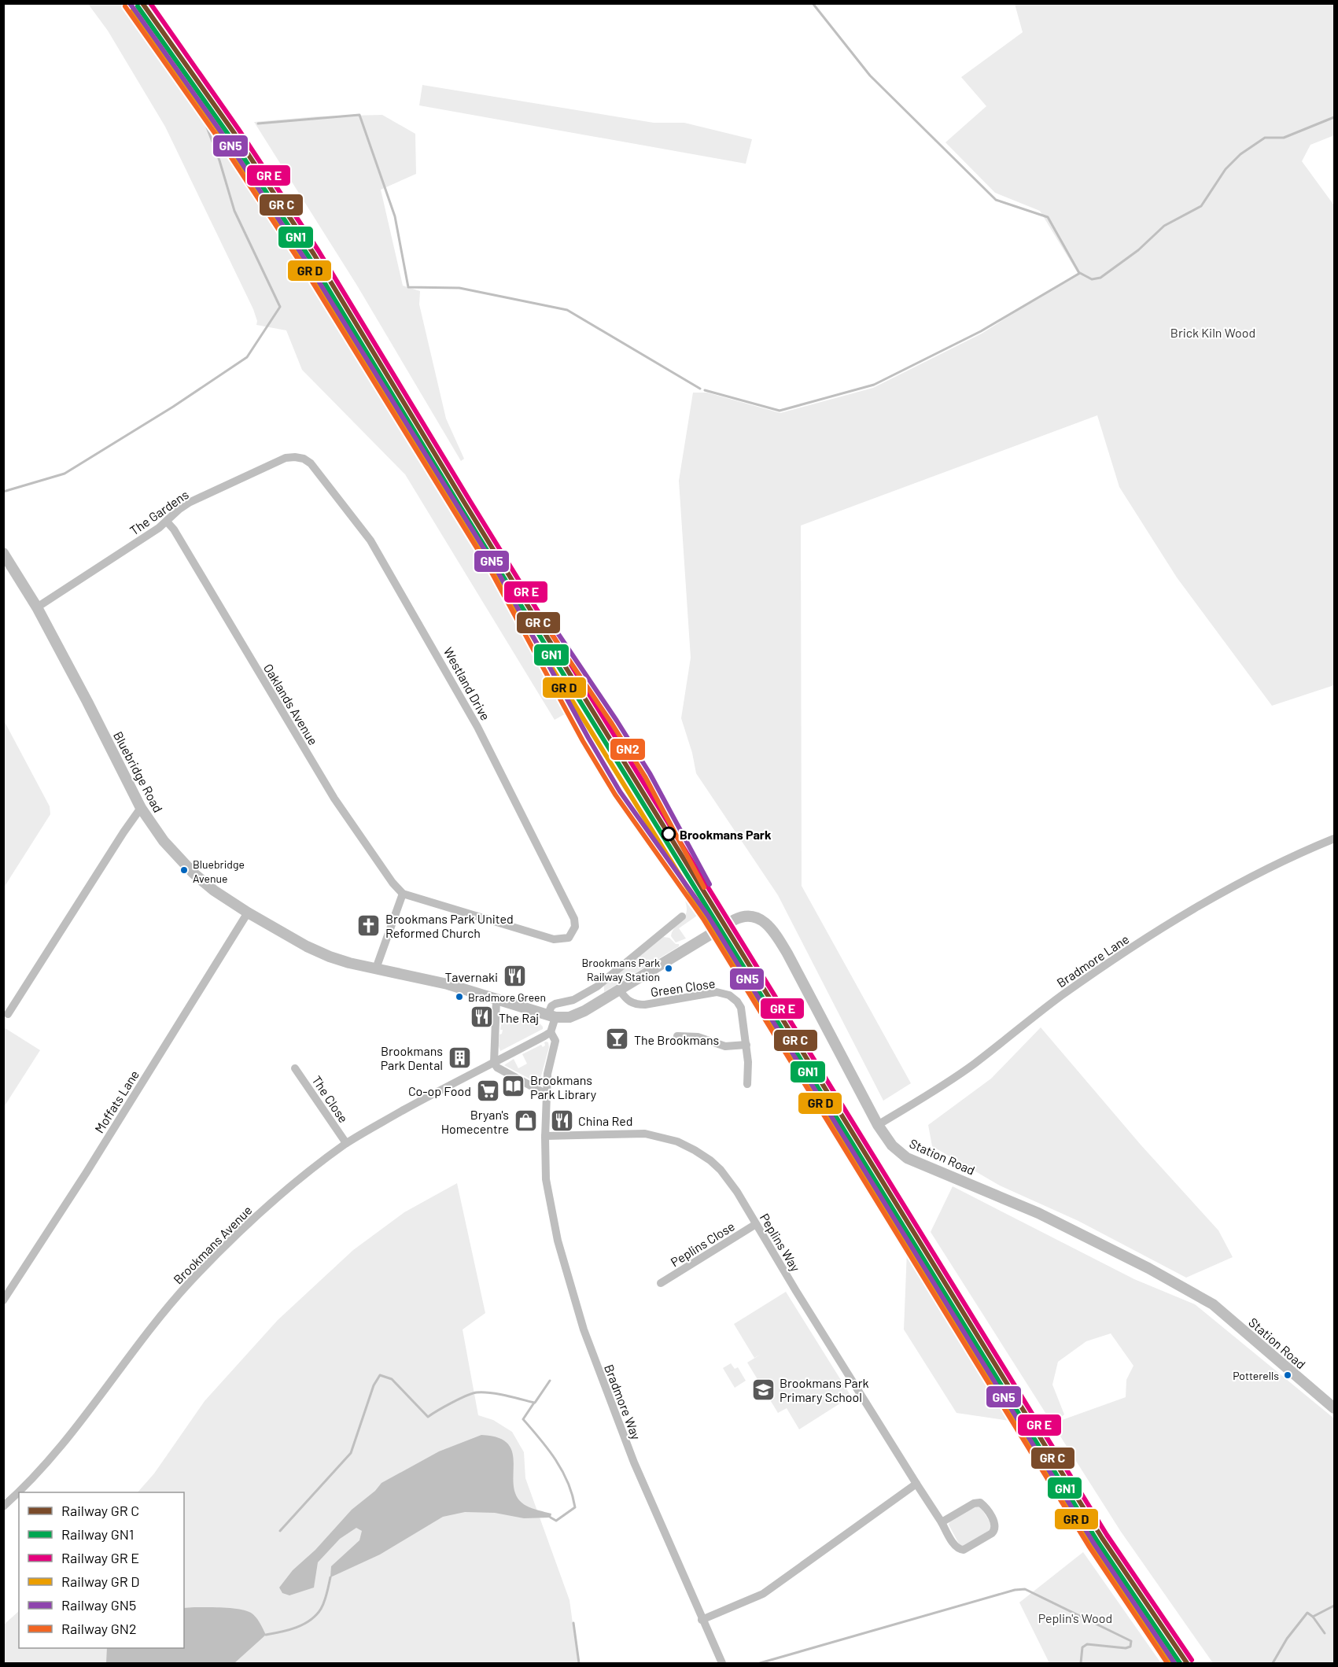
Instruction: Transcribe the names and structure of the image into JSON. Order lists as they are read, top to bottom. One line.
{"streets":{"street":["The Gardens","Westland Drive","Oaklands Avenue","Bluebridge Road","Bradmore Lane","Green Close","The Close","Moffats Lane","Station Road","Peplins Way","Peplins Close","Brookmans Avenue","Bradmore Way"]},"crossings":[["The Gardens","Westland Drive"],["The Gardens","Oaklands Avenue"],["The Gardens","Bluebridge Road"],["Westland Drive","Oaklands Avenue"],["Bluebridge Road","Moffats Lane"],["Bradmore Lane","Station Road"],["Green Close","Station Road"],["The Close","Brookmans Avenue"],["Peplins Way","Peplins Close"],["Peplins Way","Bradmore Way"]],"parks":["Brick Kiln Wood","Peplin's Wood"],"places":{"other":["Brookmans Park","Bluebridge Avenue","Brookmans Park Railway Station","Bradmore Green","Potterells"],"church":["Brookmans Park United Reformed Church"],"restaurant":["Tavernaki","The Raj","China Red"],"bar":["The Brookmans"],"building":["Brookmans Park Dental"],"library":["Brookmans Park Library"],"supermarket":["Co-op Food"],"shop":["Bryan's Homecentre"],"school or university":["Brookmans Park Primary School"]},"lines":["rail line GN5","rail line GN1","rail line GN2"],"legend":["Railway GR C","Railway GN1","Railway GR E","Railway GR D","Railway GN5","Railway GN2"]}
